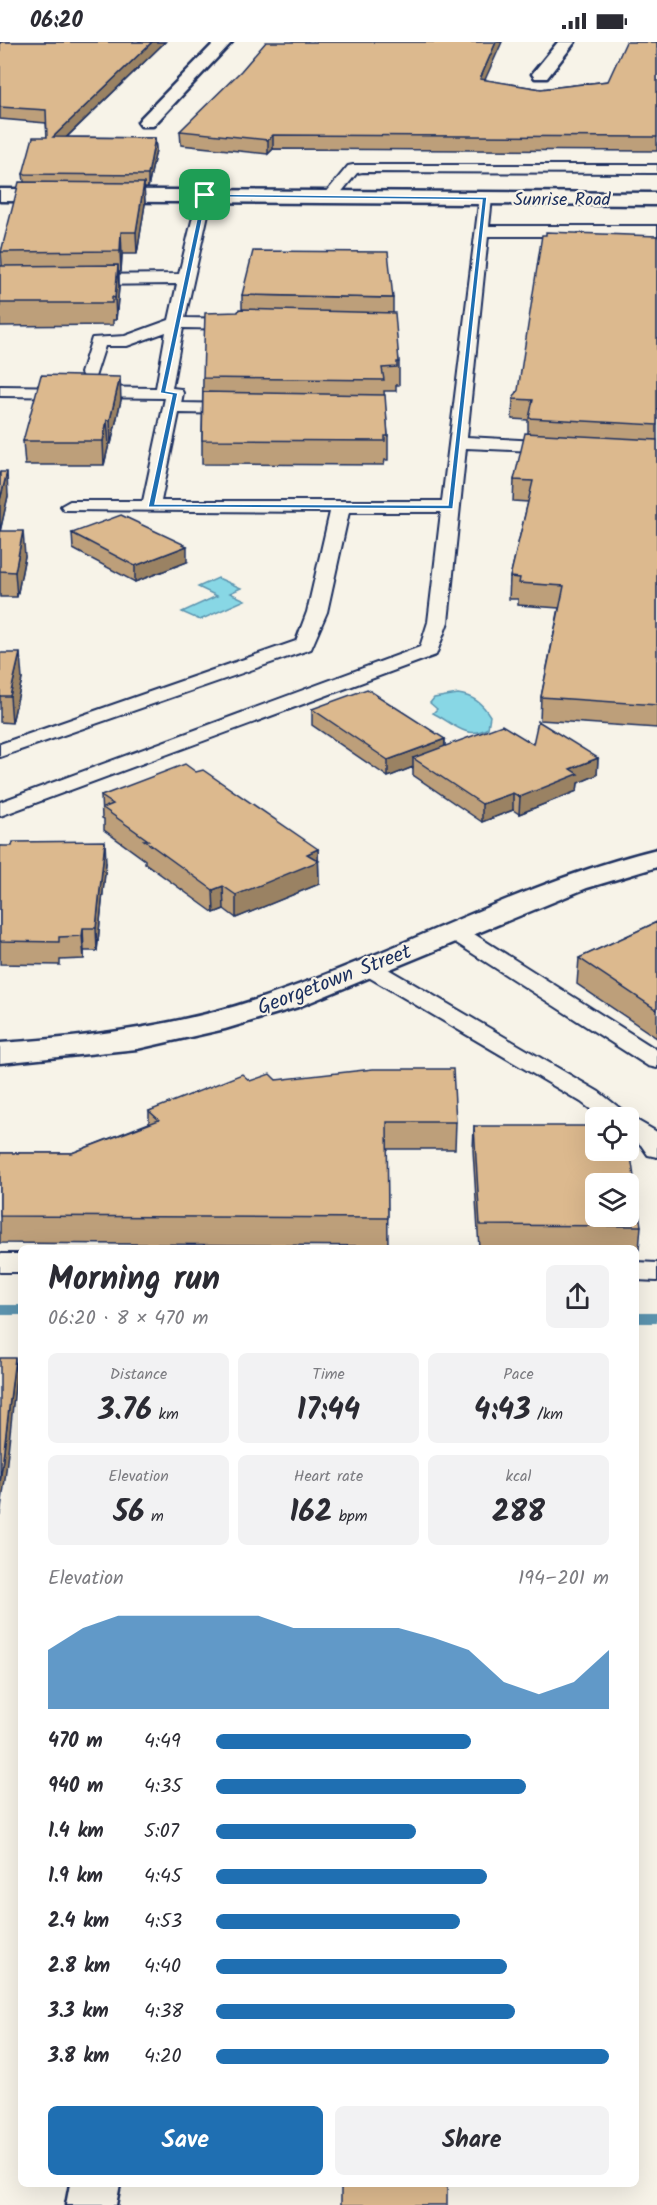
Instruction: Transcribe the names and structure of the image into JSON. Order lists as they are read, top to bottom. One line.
{"streets":{"street":["Sunrise Road","Georgetown Street"]},"page":{"status":"06:20","heading":["Morning run","06:20 · 8 × 470 m"],"stats":[["Distance","3.76 km"],["Time","17:44"],["Pace","4:43 /km"],["Elevation","56 m"],["Heart rate","162 bpm"],["kcal","288"]],"chart":["Elevation","194–201 m"],"list":[{"name":"470 m","note":"4:49"},{"name":"940 m","note":"4:35"},{"name":"1.4 km","note":"5:07"},{"name":"1.9 km","note":"4:45"},{"name":"2.4 km","note":"4:53"},{"name":"2.8 km","note":"4:40"},{"name":"3.3 km","note":"4:38"},{"name":"3.8 km","note":"4:20"}],"buttons":["Save","Share"]}}
